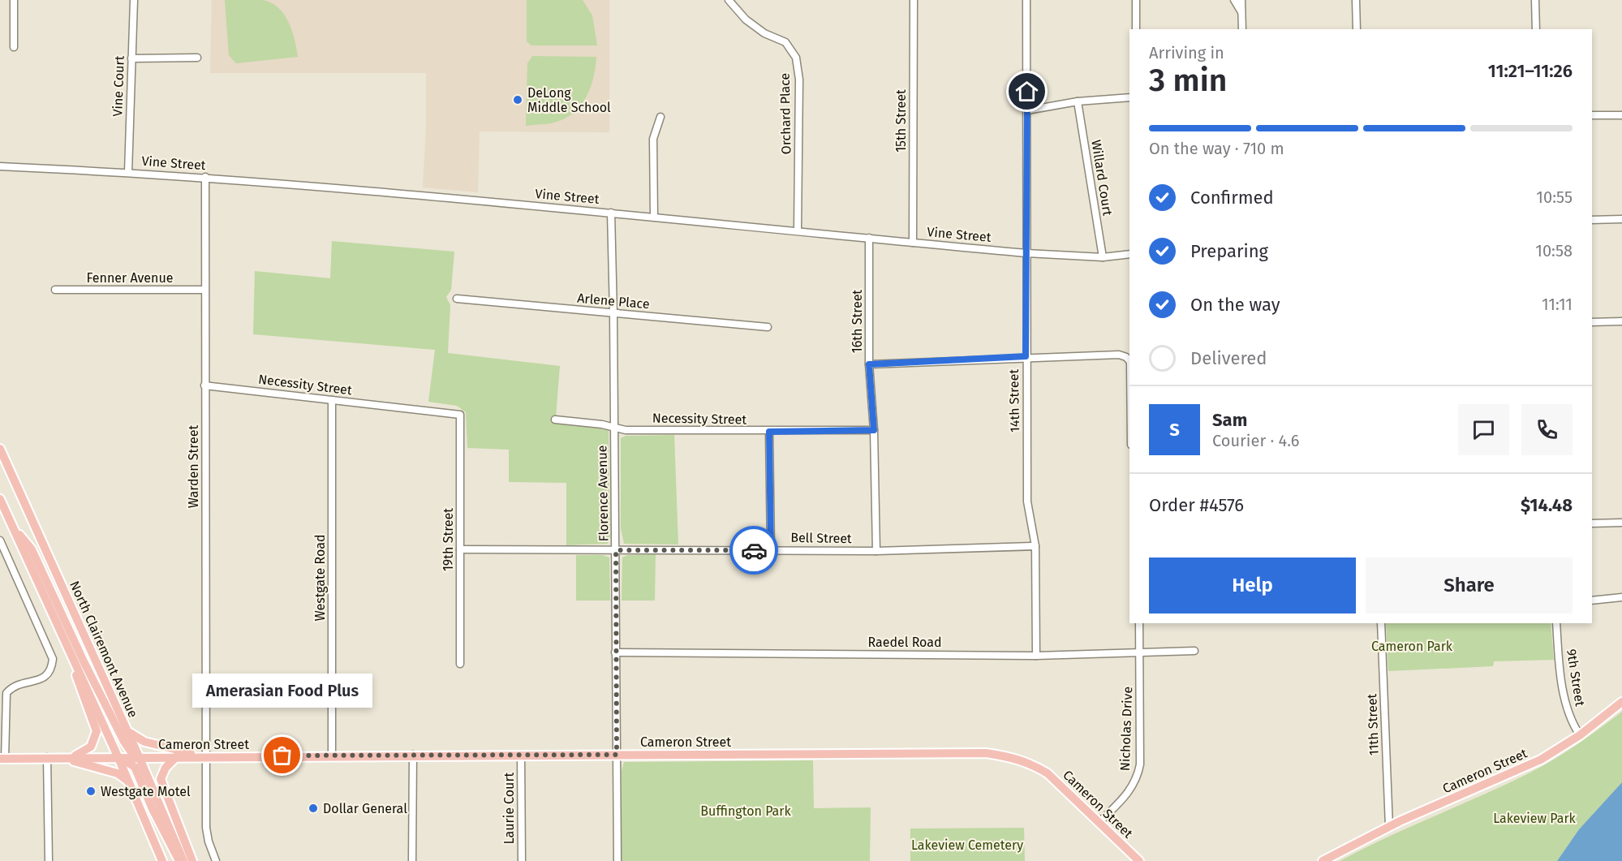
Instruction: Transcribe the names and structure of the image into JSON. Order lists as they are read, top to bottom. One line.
{"streets":{"main road":["North Clairemont Avenue","Cameron Street"],"street":["Vine Court","Orchard Place","15th Street","Vine Street","Willard Court","Fenner Avenue","Arlene Place","16th Street","Necessity Street","14th Street","Warden Street","Florence Avenue","Bell Street","19th Street","Westgate Road","Raedel Road","9th Street","11th Street","Nicholas Drive","Laurie Court"]},"crossings":[["Vine Court","Vine Street"],["Orchard Place","Vine Street"],["15th Street","Vine Street"],["Vine Street","Willard Court"],["Vine Street","16th Street"],["Vine Street","14th Street"],["Vine Street","Warden Street"],["Vine Street","Florence Avenue"],["Fenner Avenue","Warden Street"],["Arlene Place","Florence Avenue"],["16th Street","Necessity Street"],["16th Street","Bell Street"],["Necessity Street","Warden Street"],["Necessity Street","Florence Avenue"],["Necessity Street","19th Street"],["Necessity Street","Westgate Road"],["14th Street","Bell Street"],["14th Street","Raedel Road"],["Warden Street","Cameron Street"],["Florence Avenue","Bell Street"],["Florence Avenue","Raedel Road"],["Florence Avenue","Cameron Street"],["Bell Street","19th Street"],["Westgate Road","Cameron Street"],["Raedel Road","Nicholas Drive"],["North Clairemont Avenue","Cameron Street"],["9th Street","Cameron Street"],["11th Street","Cameron Street"],["Nicholas Drive","Cameron Street"],["Cameron Street","Laurie Court"]],"parks":["Cameron Park","Buffington Park","Lakeview Park","Lakeview Cemetery"],"places":["DeLong Middle School","Amerasian Food Plus","Westgate Motel","Dollar General"],"page":{"heading":["3 min","Arriving in","11:21–11:26"],"panel":["Sam","Courier · 4.6","Order #4576","$14.48"],"bar":"On the way · 710 m","list":[["Confirmed","10:55"],["Preparing","10:58"],["On the way","11:11"],"Delivered"],"round":"S","buttons":["Help","Share"],"bubble":"Amerasian Food Plus"}}
